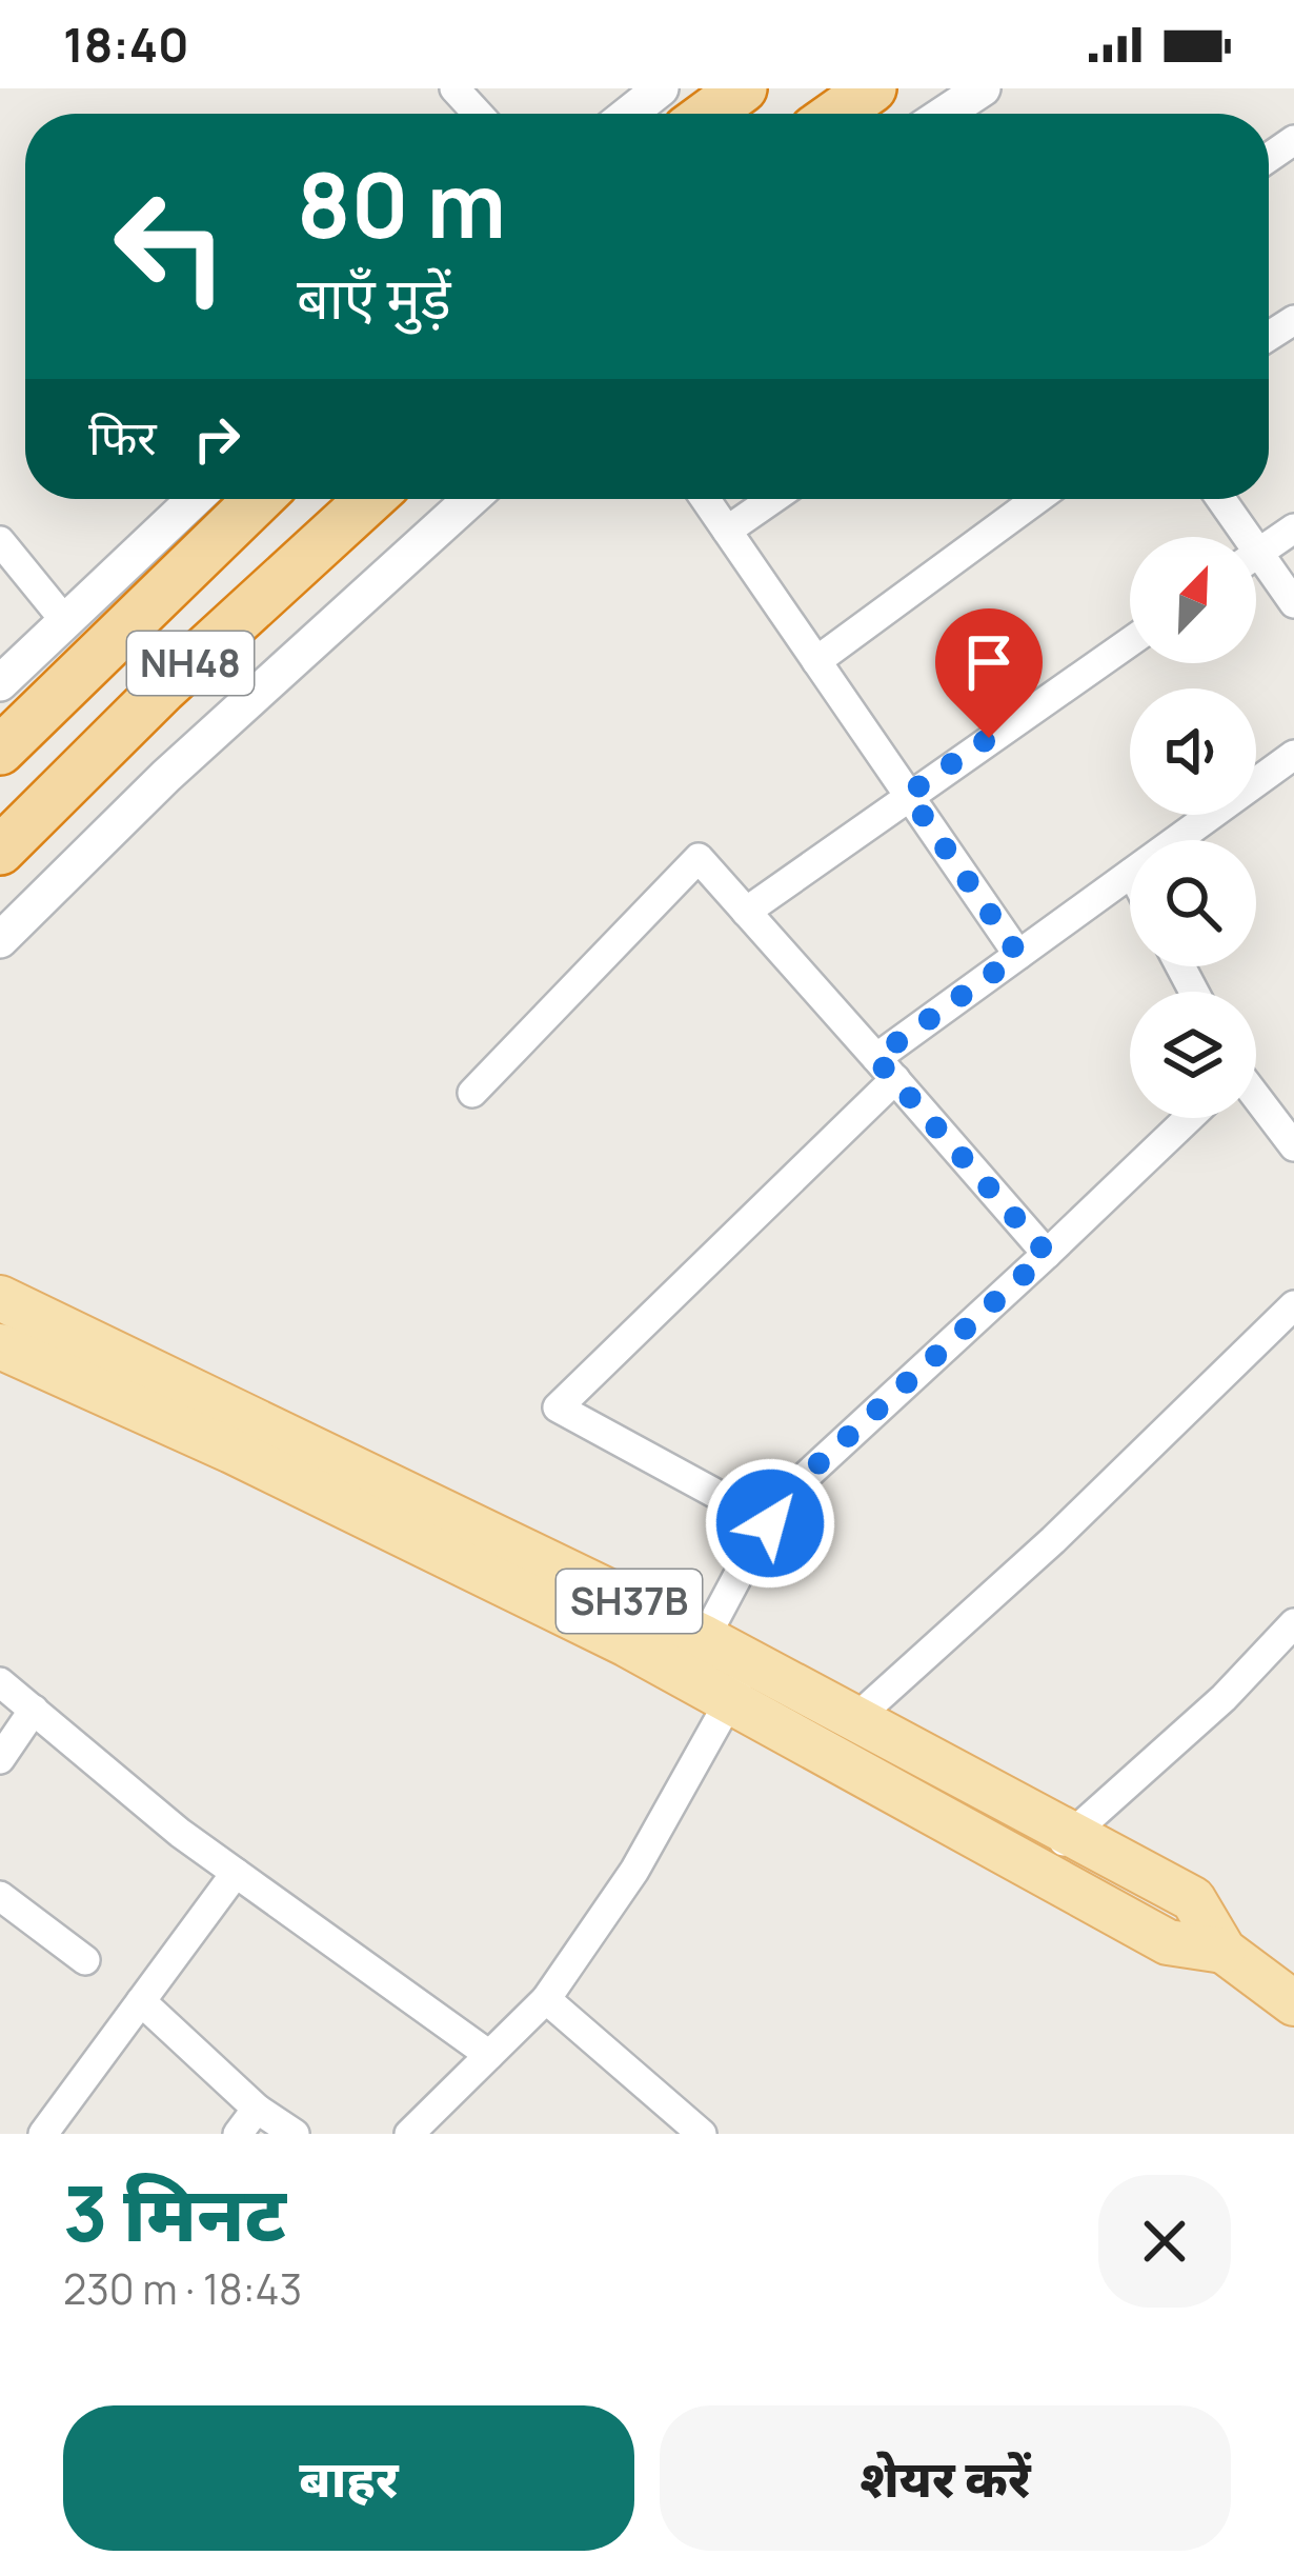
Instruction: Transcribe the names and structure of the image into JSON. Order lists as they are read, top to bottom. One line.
{"streets":{"highway":["NH48"],"main road":["SH37B"]},"north":"top right","page":{"status":"18:40","turn":["80 m","बाएँ मुड़ें"],"then":"फिर","heading":["3 मिनट","230 m · 18:43"],"buttons":["बाहर","शेयर करें"]}}
